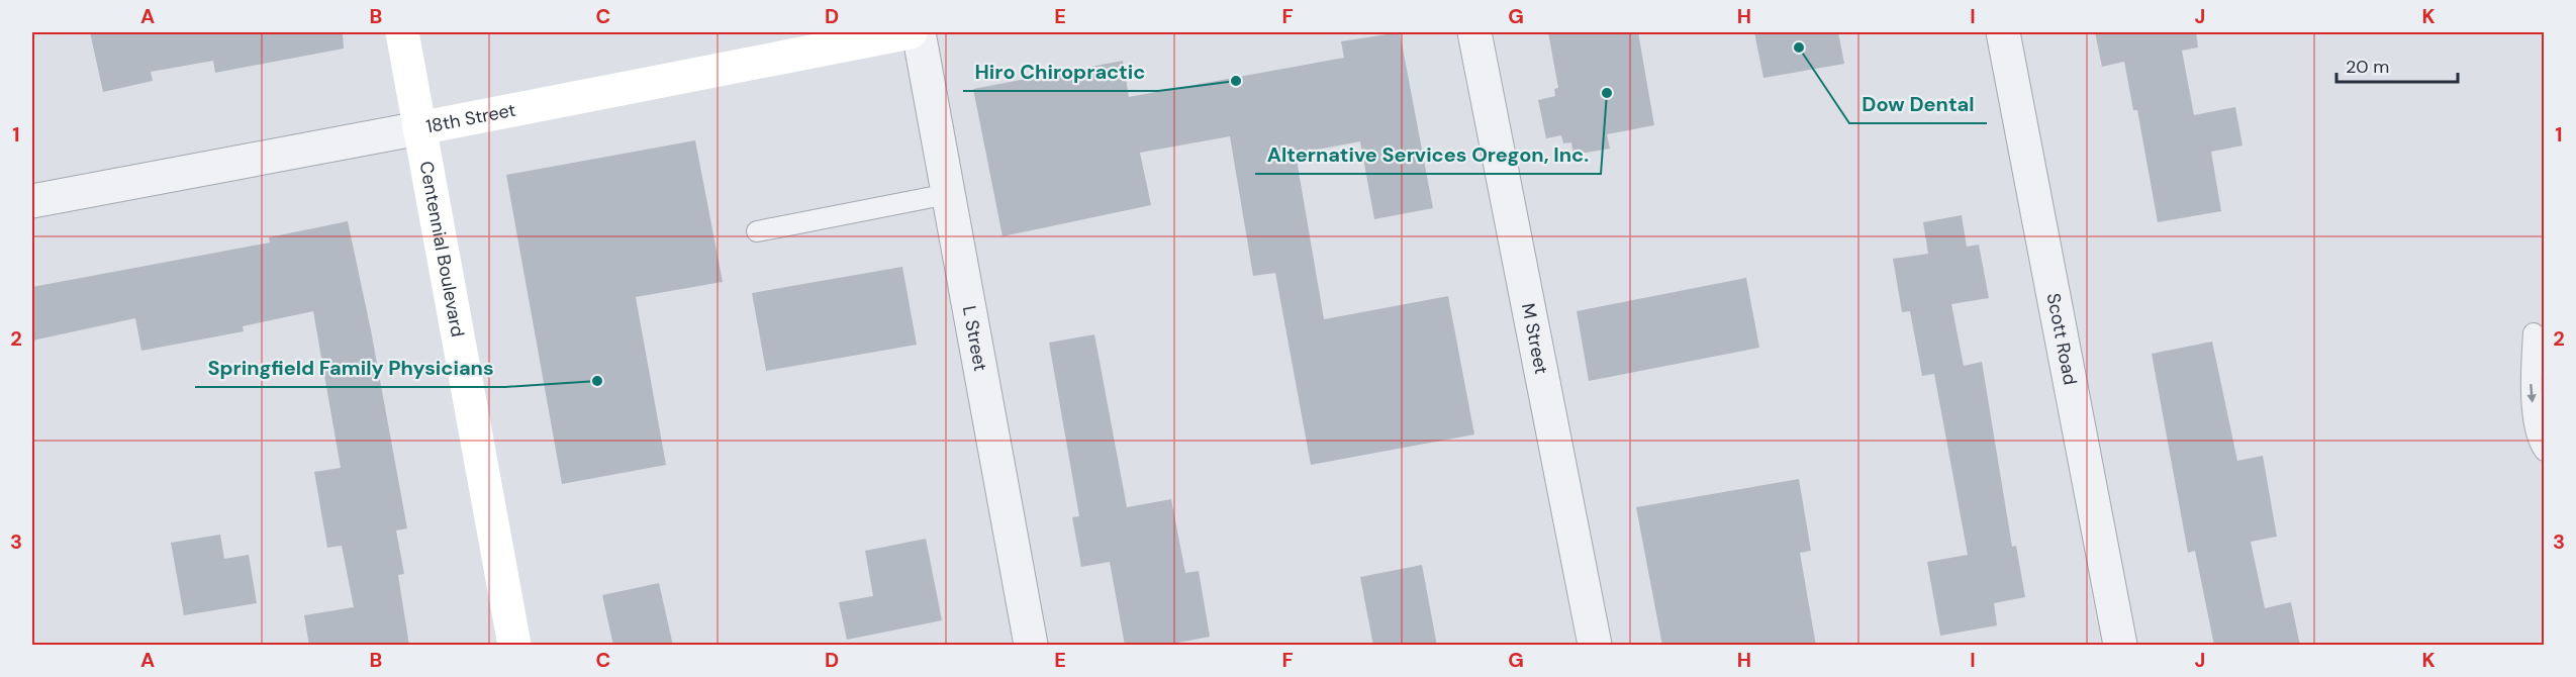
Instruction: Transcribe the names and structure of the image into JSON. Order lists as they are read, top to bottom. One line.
{"streets":{"street":["18th Street","Centennial Boulevard","L Street","M Street","Scott Road"]},"crossings":[["18th Street","Centennial Boulevard"]],"places":["Dow Dental","Hiro Chiropractic","Alternative Services Oregon, Inc.","Springfield Family Physicians"],"scale_bar":"20 m","grid":{"columns":["A","B","C","D","E","F","G","H","I","J","K"],"rows":["1","2","3"]}}
